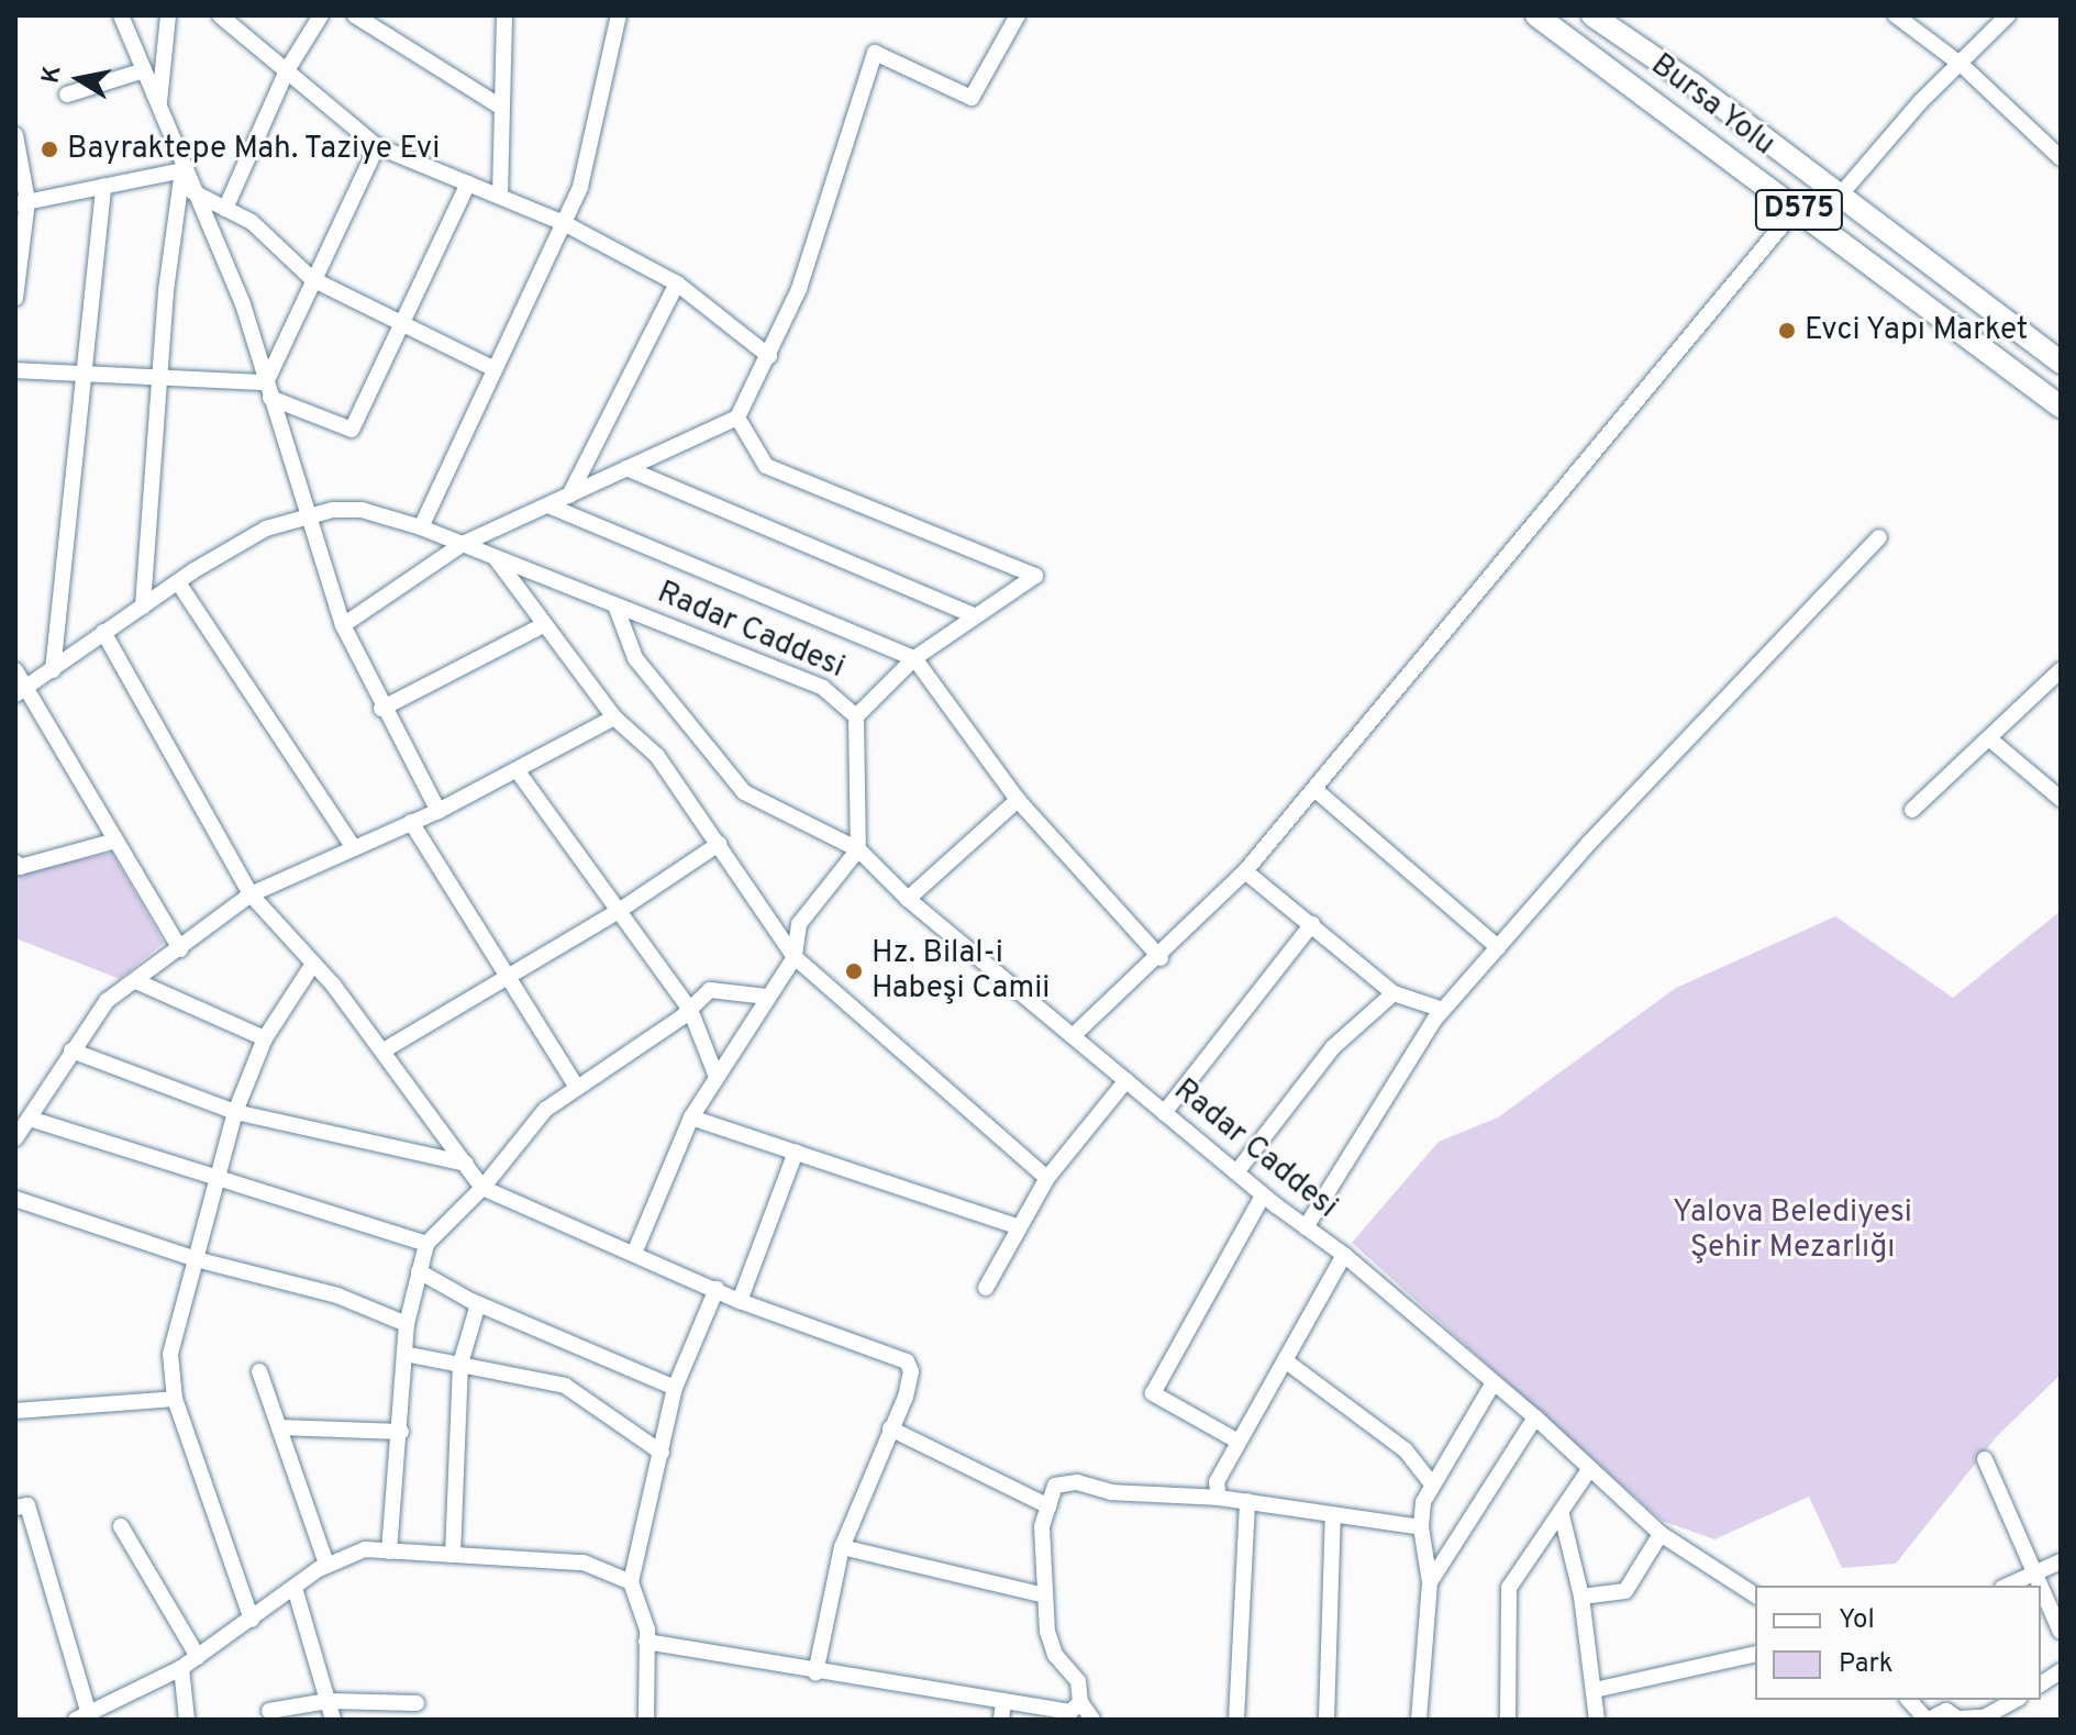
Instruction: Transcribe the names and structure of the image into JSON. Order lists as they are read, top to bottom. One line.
{"streets":{"highway":["Bursa Yolu","D575"],"street":["Radar Caddesi"]},"parks":["Yalova Belediyesi Şehir Mezarlığı"],"places":["Bayraktepe Mah. Taziye Evi","Evci Yapı Market","Hz. Bilal-i Habeşi Camii"],"legend":["Yol","Park"],"north":"left"}
